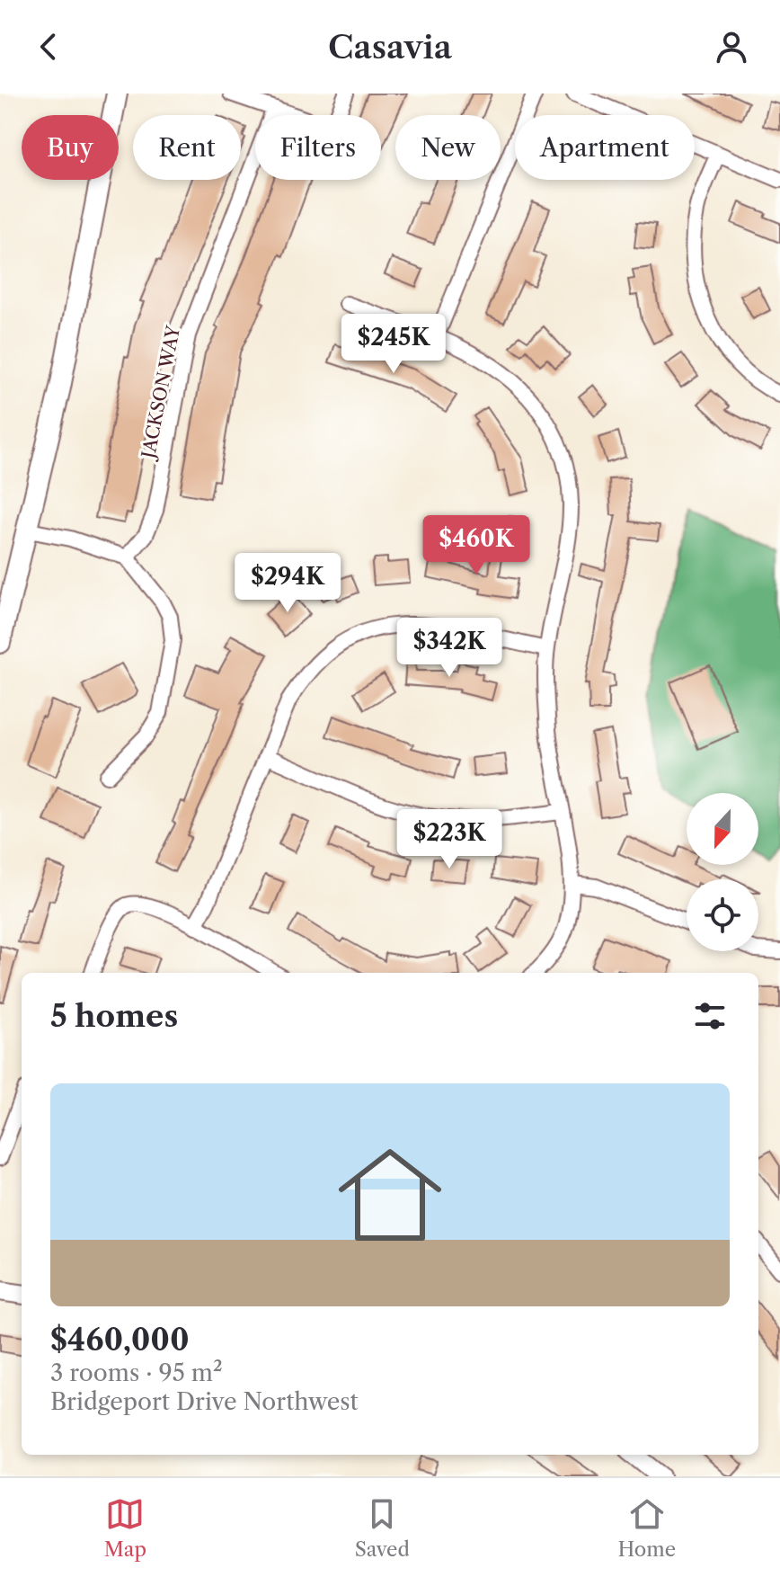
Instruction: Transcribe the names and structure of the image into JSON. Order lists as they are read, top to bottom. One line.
{"streets":{"street":["JACKSON WAY"]},"north":"bottom","page":{"header":"Casavia","chip":["Buy","Rent","Filters","New","Apartment"],"price":["$245K","$460K","$294K","$342K","$223K"],"heading":"5 homes","list":[{"name":"$460,000","note":"3 rooms · 95 m² · Bridgeport Drive Northwest"}],"tabs":["Map","Saved","Home"]}}
